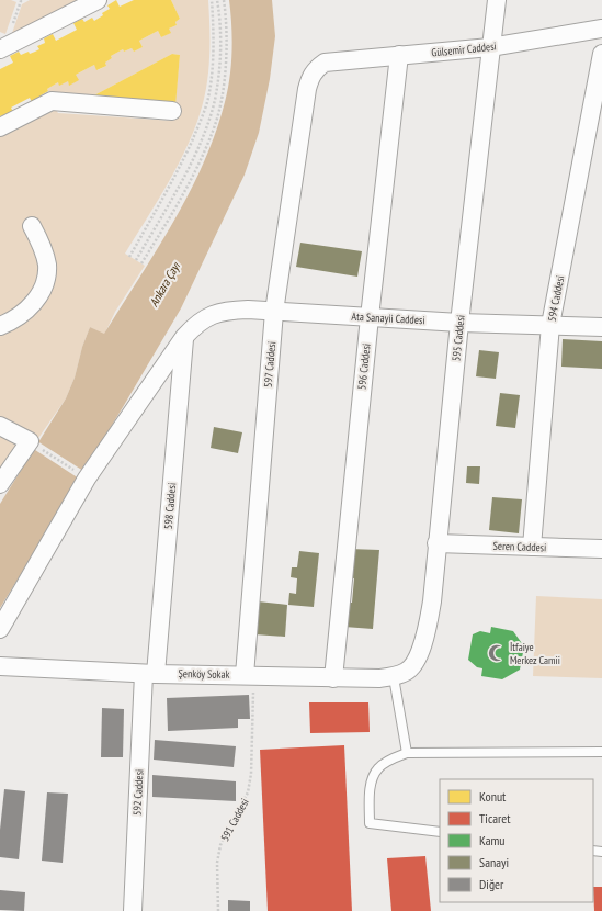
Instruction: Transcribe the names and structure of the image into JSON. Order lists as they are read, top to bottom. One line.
{"streets":{"street":["Gülsemir Caddesi","594 Caddesi","Ata Sanayii Caddesi","595 Caddesi","597 Caddesi","596 Caddesi","598 Caddesi","Seren Caddesi","Şenköy Sokak","592 Caddesi"],"path":["591 Caddesi"]},"crossings":[["Gülsemir Caddesi","595 Caddesi"],["Gülsemir Caddesi","597 Caddesi"],["Gülsemir Caddesi","596 Caddesi"],["594 Caddesi","Ata Sanayii Caddesi"],["594 Caddesi","Seren Caddesi"],["Ata Sanayii Caddesi","595 Caddesi"],["Ata Sanayii Caddesi","597 Caddesi"],["Ata Sanayii Caddesi","596 Caddesi"],["Ata Sanayii Caddesi","598 Caddesi"],["595 Caddesi","Seren Caddesi"],["595 Caddesi","Şenköy Sokak"],["597 Caddesi","Şenköy Sokak"],["597 Caddesi","591 Caddesi"],["596 Caddesi","Şenköy Sokak"],["598 Caddesi","Şenköy Sokak"],["598 Caddesi","592 Caddesi"],["Şenköy Sokak","592 Caddesi"],["Şenköy Sokak","591 Caddesi"]],"water":["Ankara Çayı"],"places":{"mosque":["İtfaiye Merkez Camii"]},"legend":["Konut","Ticaret","Kamu","Sanayi","Diğer"]}
